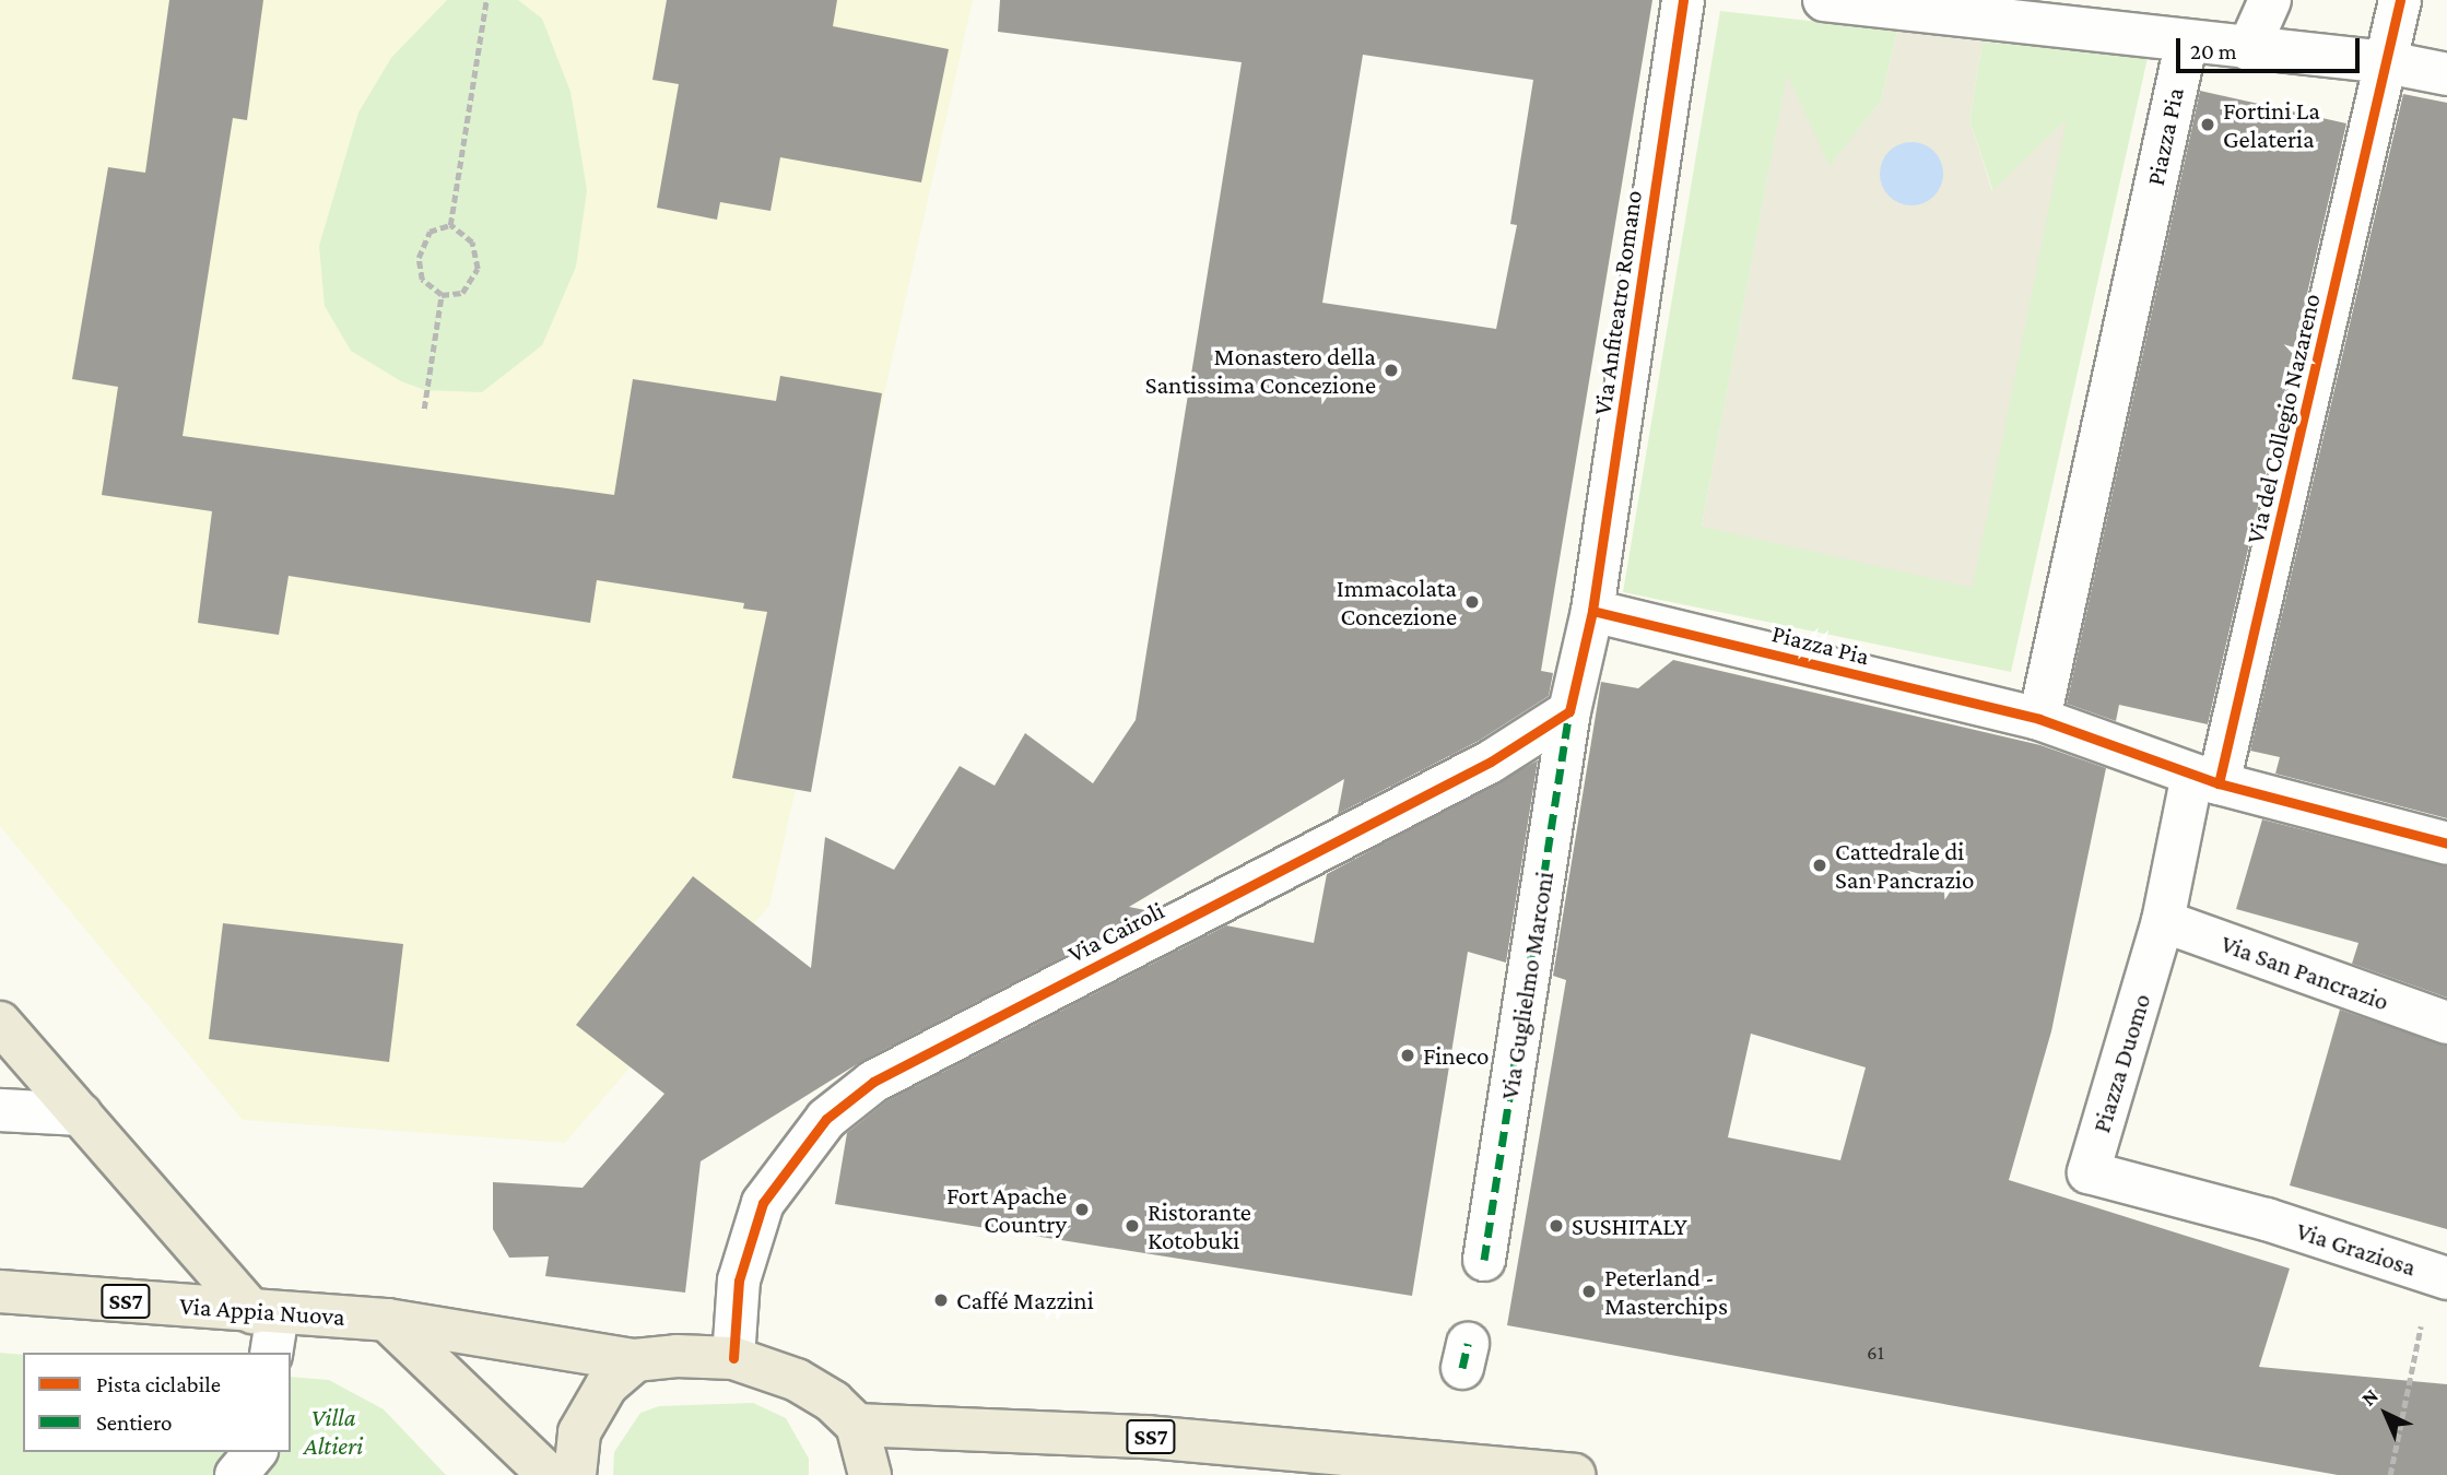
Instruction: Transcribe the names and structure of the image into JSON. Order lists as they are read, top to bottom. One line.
{"streets":{"main road":["SS7","Via Appia Nuova"],"street":["Piazza Pia","Via Anfiteatro Romano","Via del Collegio Nazareno","Via Cairoli","Via San Pancrazio","Via Guglielmo Marconi","Piazza Duomo","Via Graziosa"]},"crossings":[["Piazza Pia","Via Anfiteatro Romano"],["Via del Collegio Nazareno","Piazza Duomo"],["Via Cairoli","Via Guglielmo Marconi"],["Via Cairoli","Via Appia Nuova"],["Via San Pancrazio","Piazza Duomo"],["Piazza Duomo","Via Graziosa"]],"parks":["Villa Altieri"],"places":["Fortini La Gelateria","Monastero della Santissima Concezione","Immacolata Concezione","Cattedrale di San Pancrazio","Fineco","Fort Apache Country","Ristorante Kotobuki","SUSHITALY","Peterland - Masterchips","Caffé Mazzini"],"house_numbers":["61"],"legend":["Pista ciclabile","Sentiero"],"scale_bar":"20 m","north":"top left"}
